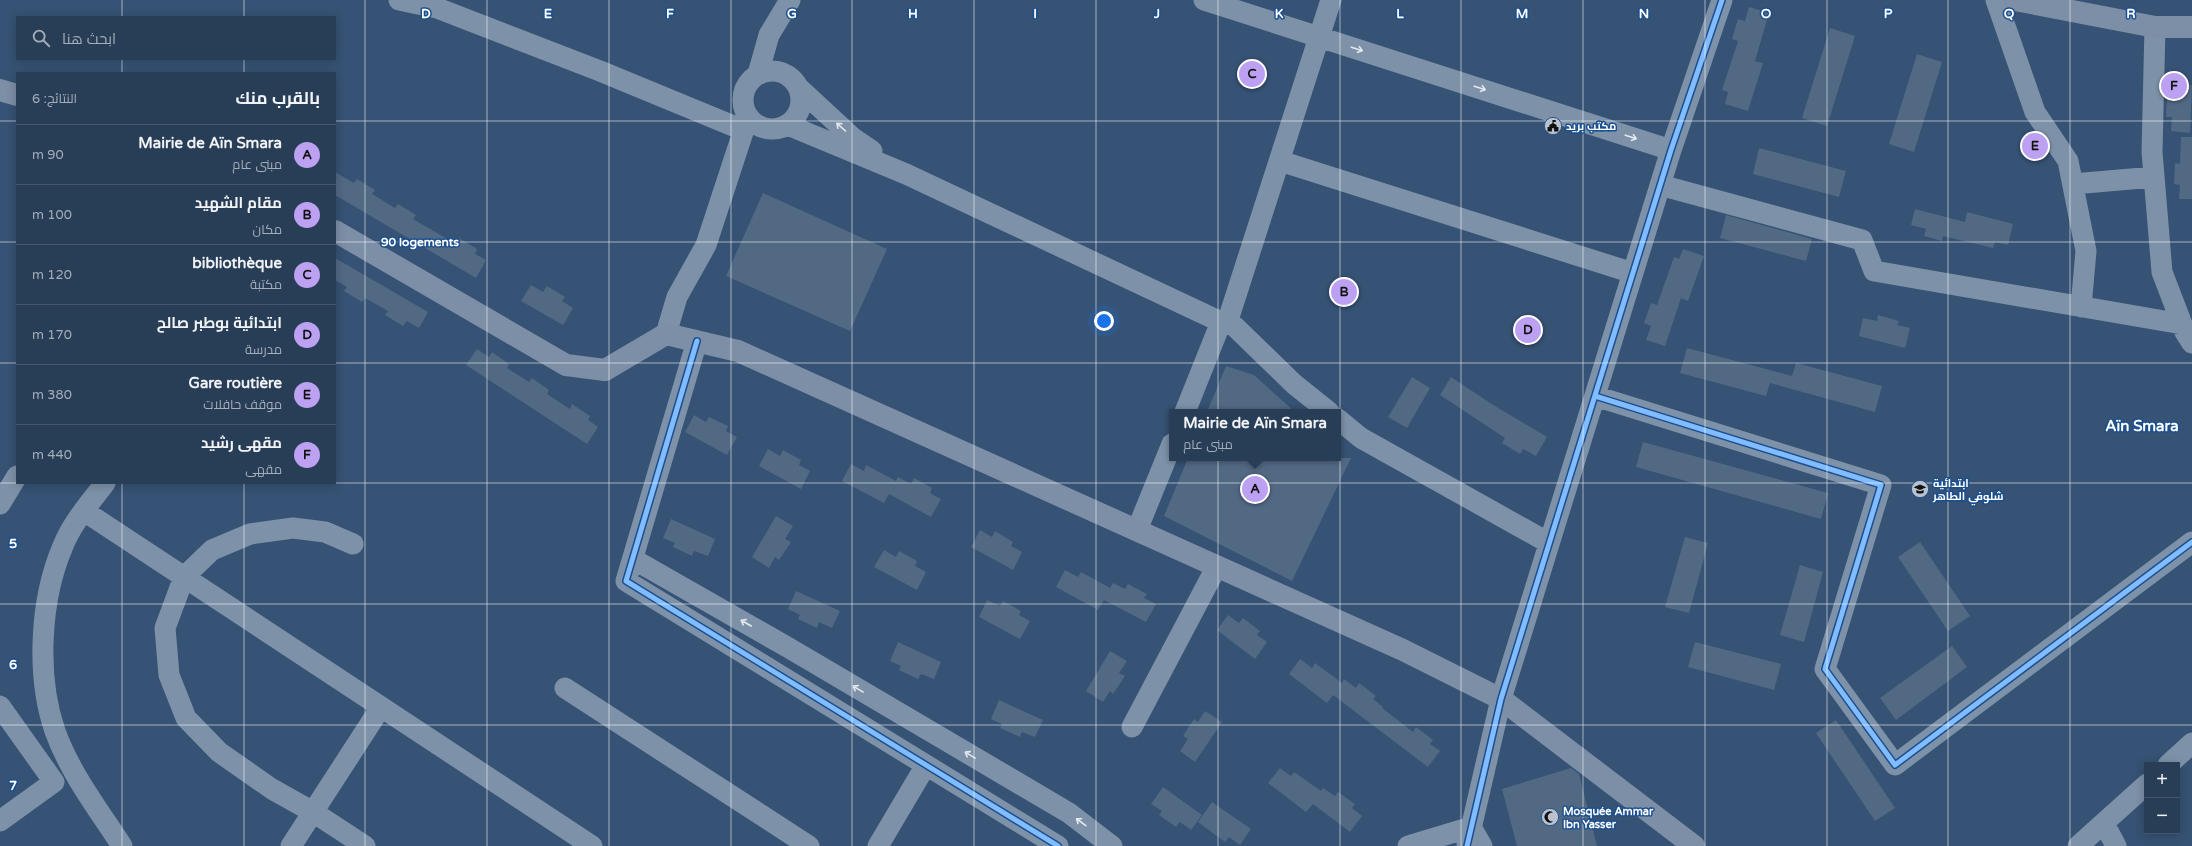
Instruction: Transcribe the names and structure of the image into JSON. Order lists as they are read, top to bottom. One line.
{"districts":["90 logements","Aïn Smara"],"places":{"public building":["مكتب بريد"],"school or university":["ابتدائية شلوفي الطاهر"],"mosque":["Mosquée Ammar Ibn Yasser"]},"page":{"search":"ابحث هنا","pins":["C","F","E","B","D","A"],"heading":["بالقرب منك","النتائج: 6"],"list":[{"mark":"A","name":"Mairie de Aïn Smara","note":"مبنى عام","value":"90 m"},{"mark":"B","name":"مقام الشهيد","note":"مكان","value":"100 m"},{"mark":"C","name":"bibliothèque","note":"مكتبة","value":"120 m"},{"mark":"D","name":"ابتدائية بوطبر صالح","note":"مدرسة","value":"170 m"},{"mark":"E","name":"Gare routière","note":"موقف حافلات","value":"380 m"},{"mark":"F","name":"مقهى رشيد","note":"مقهى","value":"440 m"}],"popup":["Mairie de Aïn Smara","مبنى عام"],"map_buttons":["+","−"]},"grid":{"columns":["D","E","F","G","H","I","J","K","L","M","N","O","P","Q","R"],"rows":["5","6","7"]}}
